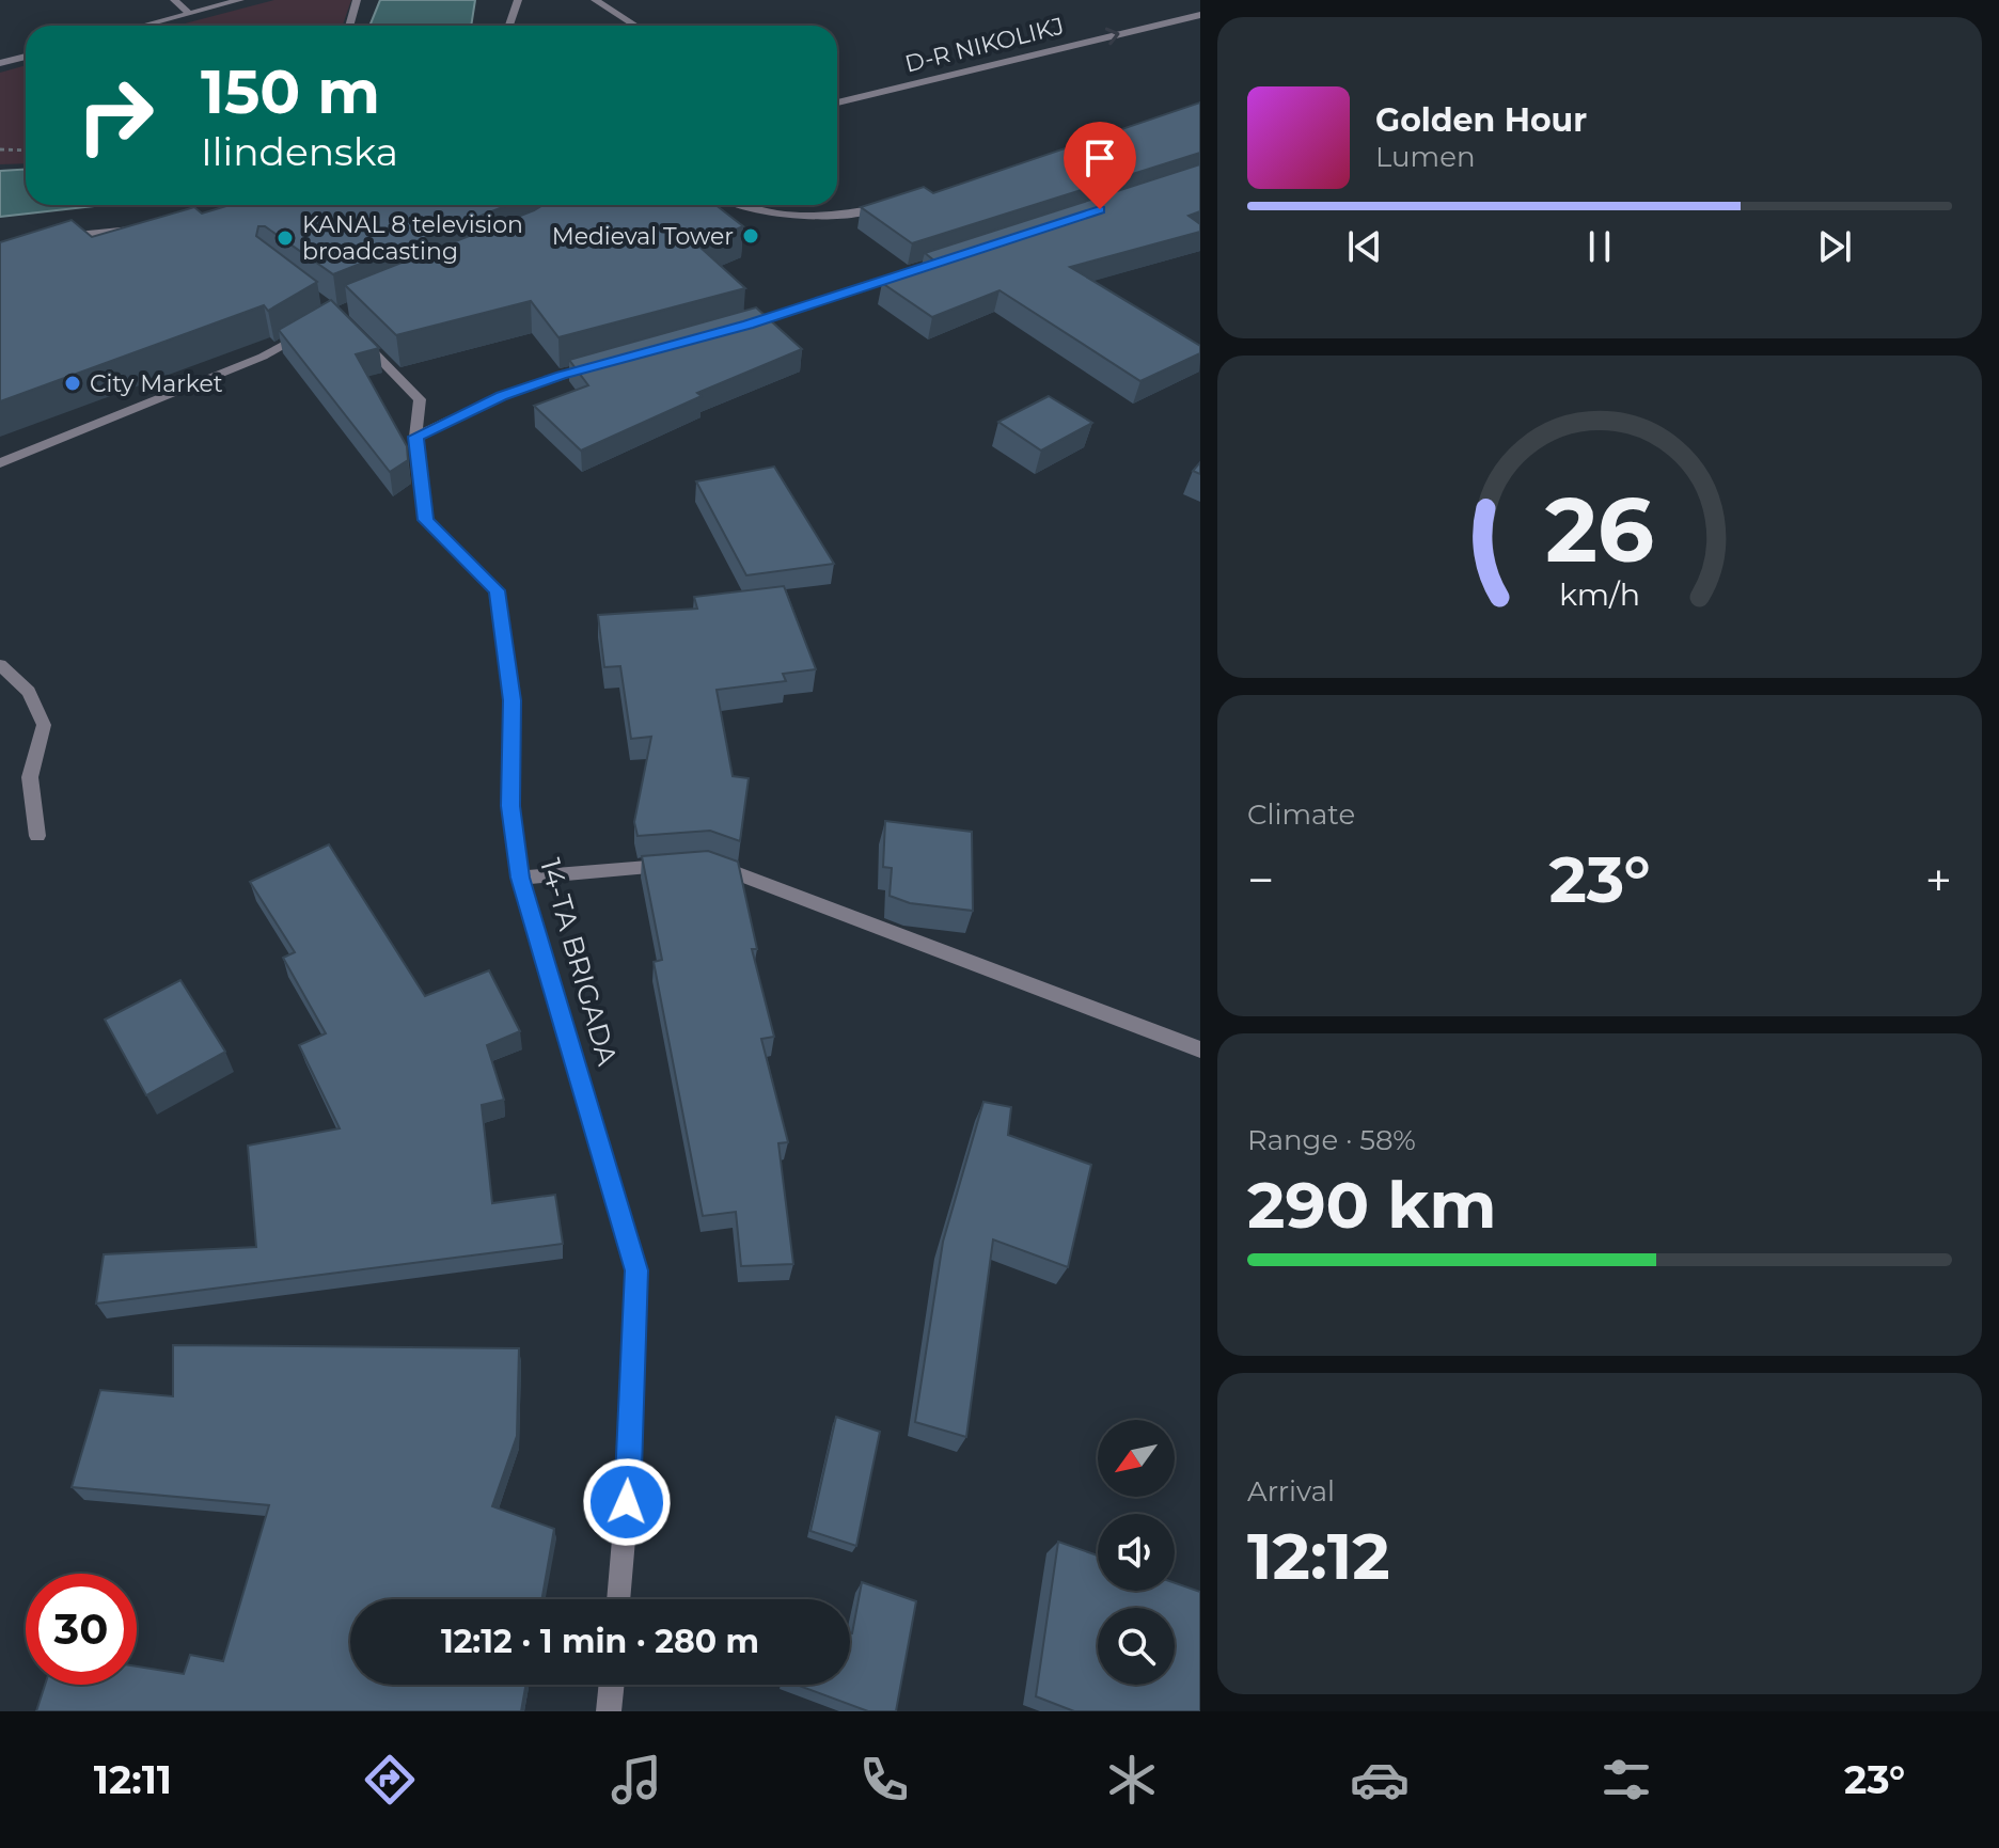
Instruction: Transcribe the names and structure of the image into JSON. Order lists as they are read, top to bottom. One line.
{"streets":{"street":["D-R NIKOLIKJ","14-TA BRIGADA"]},"one_way":["D-R NIKOLIKJ"],"places":["Medieval Tower","KANAL 8 television broadcasting","City Market"],"north":"bottom left","page":{"turn":["150 m","Ilindenska"],"song":["Golden Hour","Lumen"],"tile":["Climate",["Range · 58%","290 km"],["Arrival","12:12"]],"heat":["−","23°","+"],"limit":"30","trip":"12:12 · 1 min · 280 m","tabs":["12:11","23°"],"gauge":["26","km/h"]}}
